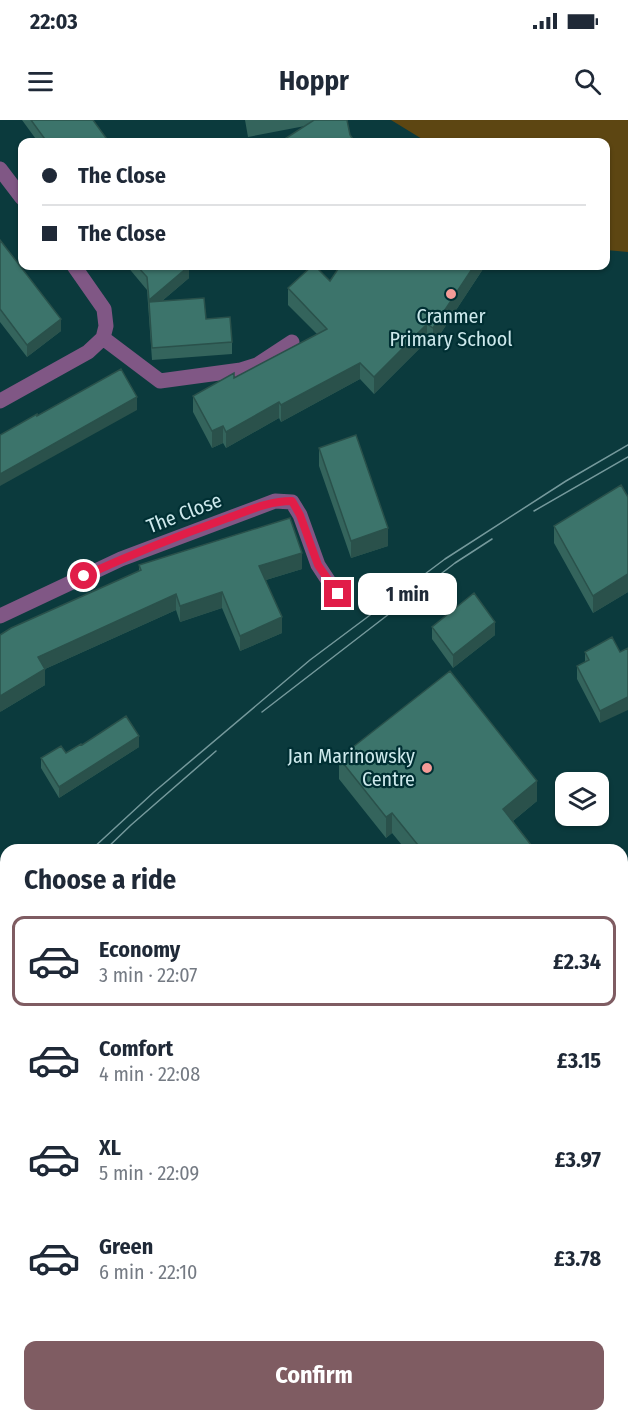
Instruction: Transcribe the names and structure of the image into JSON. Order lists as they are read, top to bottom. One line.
{"streets":{"street":["The Close"]},"places":["Cranmer Primary School","Jan Marinowsky Centre"],"page":{"status":"22:03","header":"Hoppr","banner":["The Close","The Close"],"bubble":"1 min","heading":"Choose a ride","list":[{"name":"Economy","note":"3 min · 22:07","value":"£2.34"},{"name":"Comfort","note":"4 min · 22:08","value":"£3.15"},{"name":"XL","note":"5 min · 22:09","value":"£3.97"},{"name":"Green","note":"6 min · 22:10","value":"£3.78"}],"buttons":"Confirm"}}
